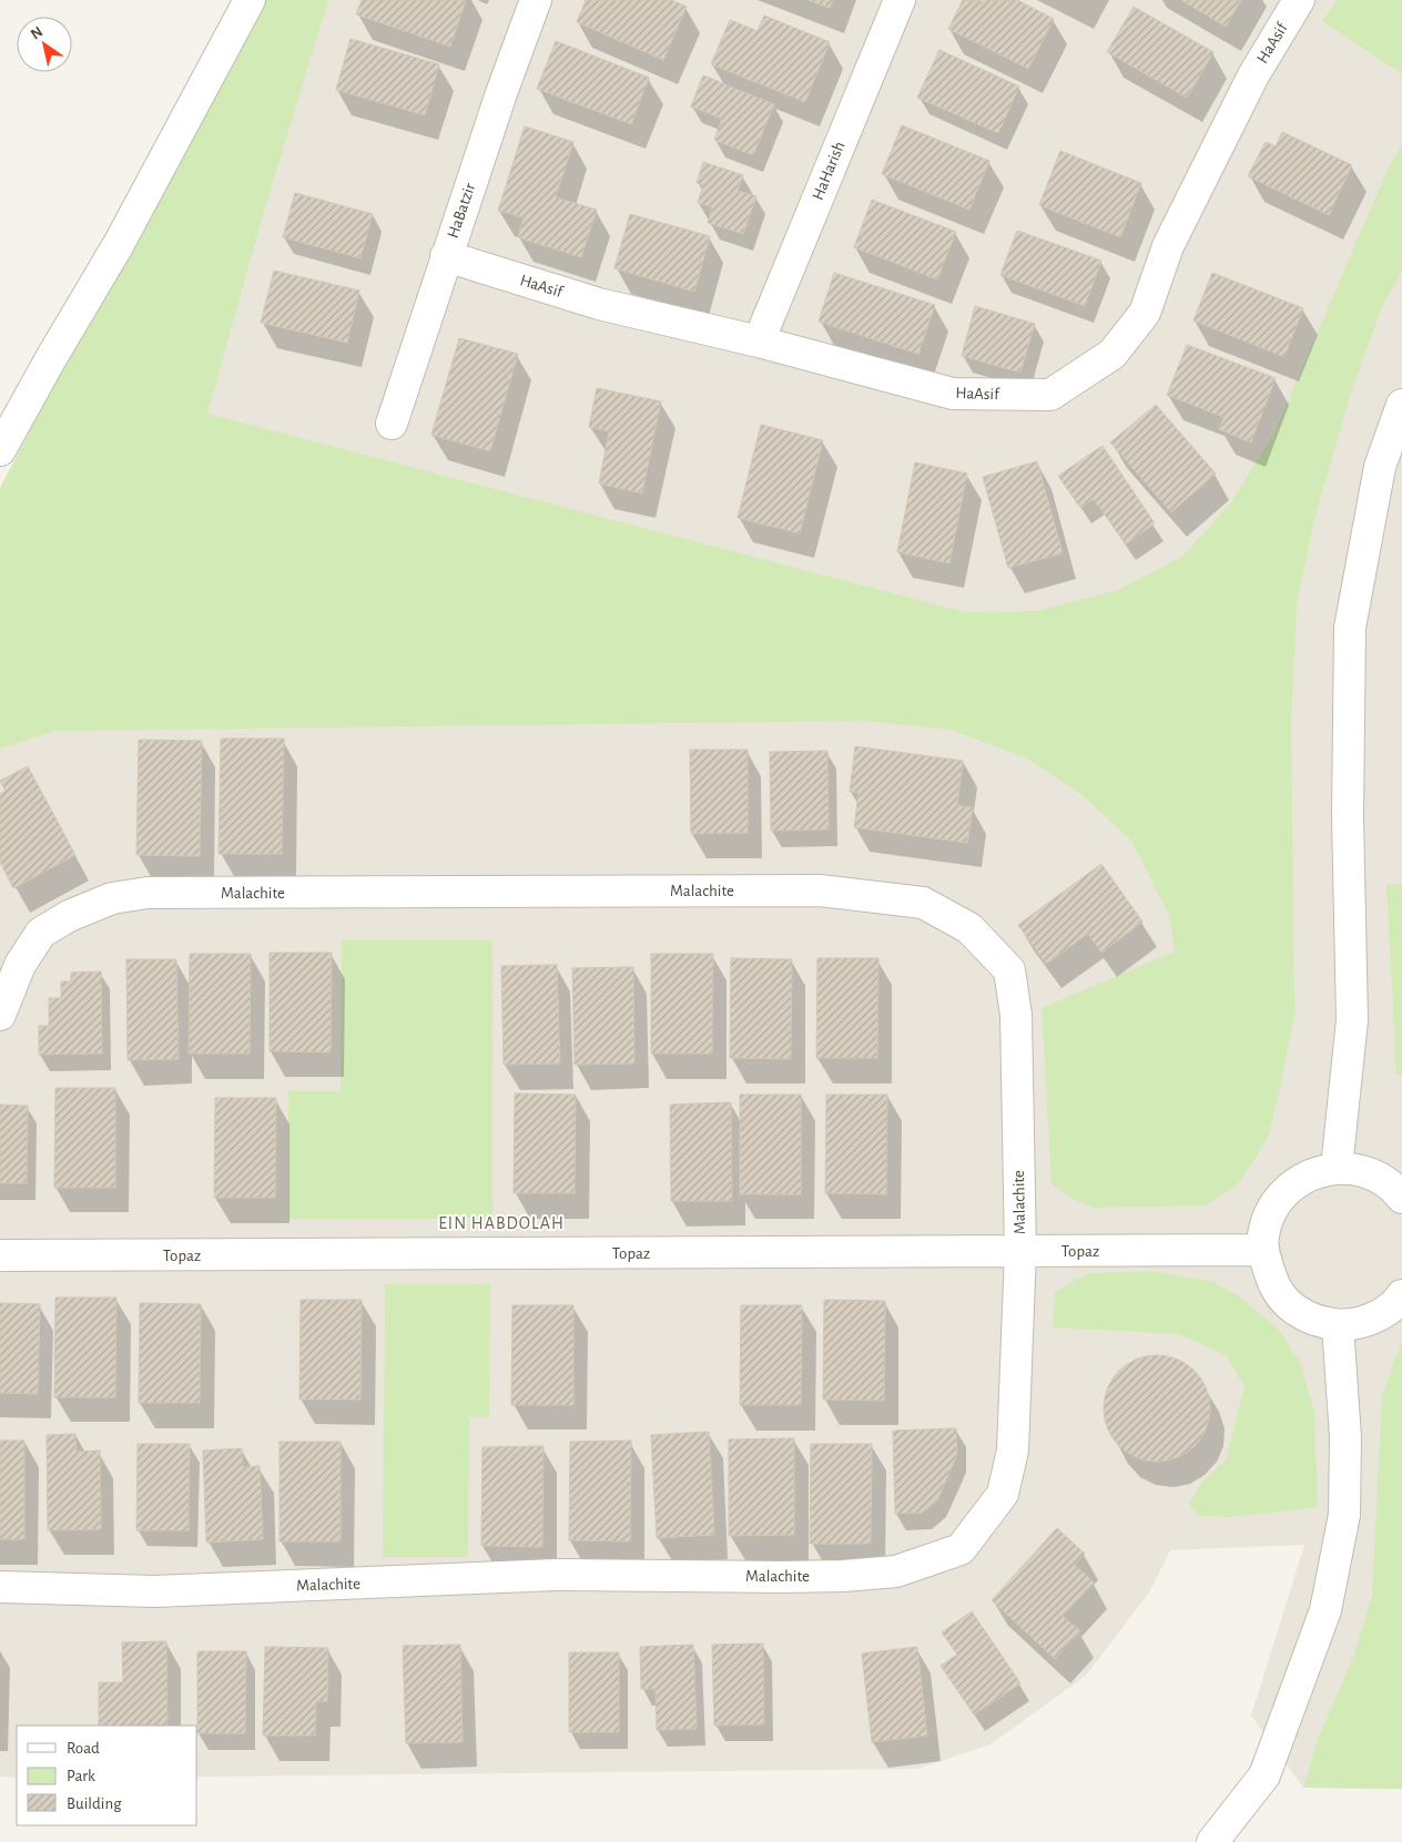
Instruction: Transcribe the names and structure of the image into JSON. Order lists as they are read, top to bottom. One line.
{"streets":{"street":["HaAsif","HaHarish","HaBatzir","Malachite","Topaz"]},"crossings":[["HaAsif","HaHarish"],["HaAsif","HaBatzir"],["Malachite","Topaz"]],"districts":["EIN HABDOLAH"],"legend":["Road","Park","Building"],"north":"top left"}
